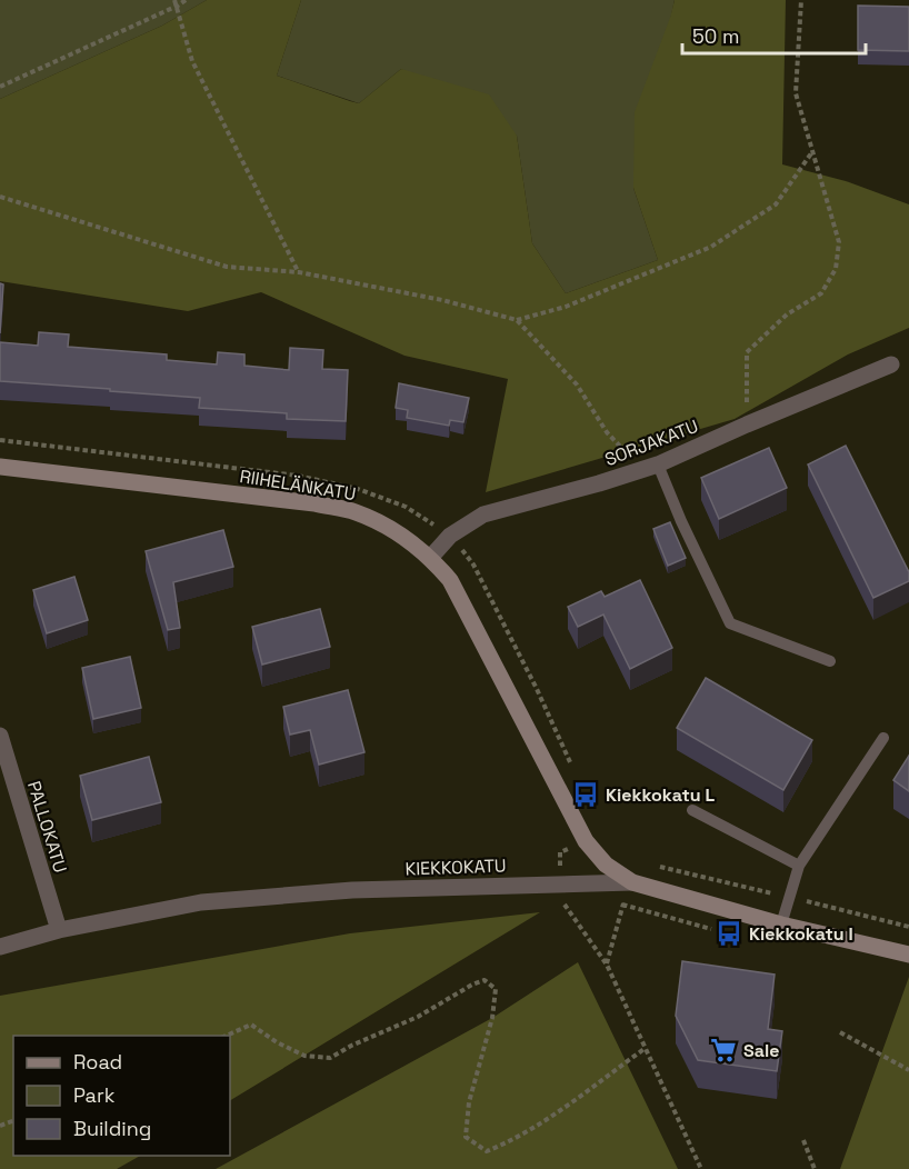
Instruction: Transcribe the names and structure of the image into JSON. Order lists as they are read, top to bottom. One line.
{"streets":{"street":["SORJAKATU","RIIHELÄNKATU","PALLOKATU","KIEKKOKATU"]},"crossings":[["SORJAKATU","RIIHELÄNKATU"],["RIIHELÄNKATU","KIEKKOKATU"],["PALLOKATU","KIEKKOKATU"]],"places":{"bus stop":["Kiekkokatu L","Kiekkokatu I"],"supermarket":["Sale"]},"legend":["Road","Park","Building"],"scale_bar":"50 m"}
